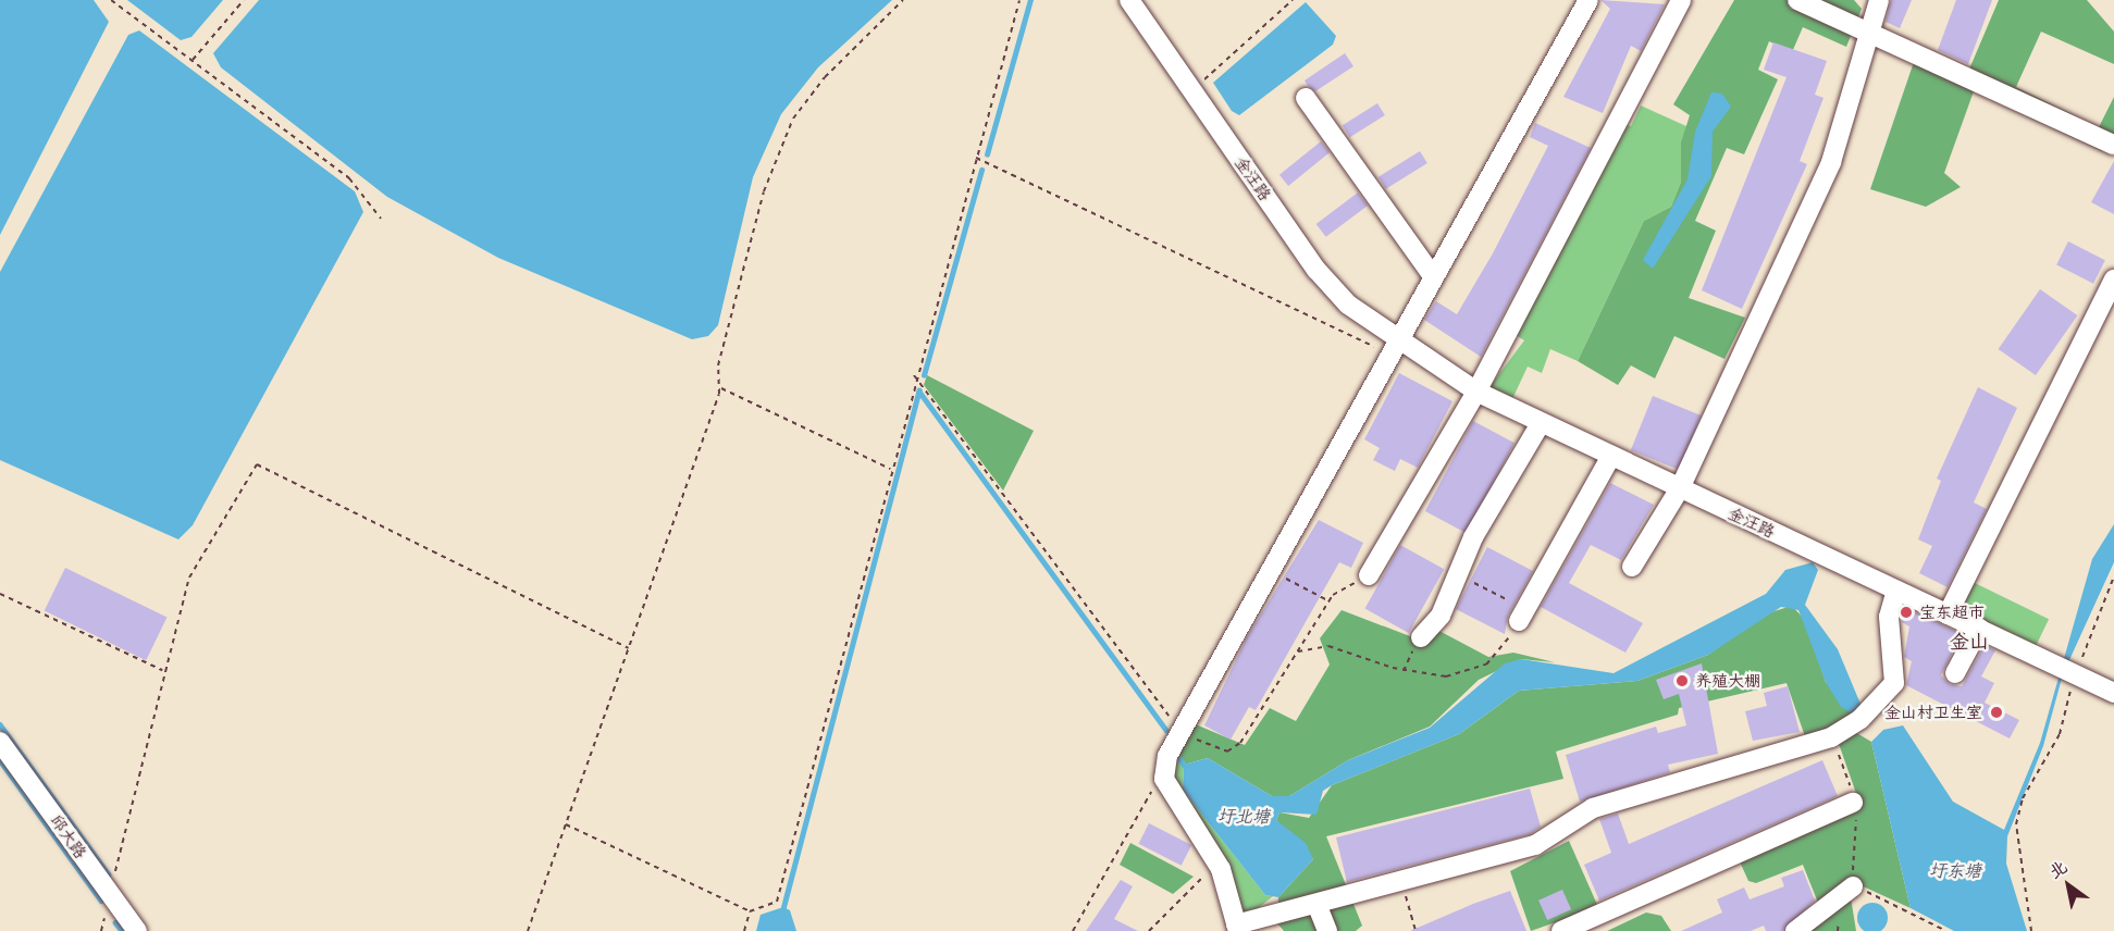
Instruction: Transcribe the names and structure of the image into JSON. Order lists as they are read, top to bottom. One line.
{"streets":{"street":["金汪路","邱大路"]},"districts":["金山"],"water":["圩北塘","圩东塘"],"places":["宝东超市","养殖大棚","金山村卫生室"],"north":"top left"}
